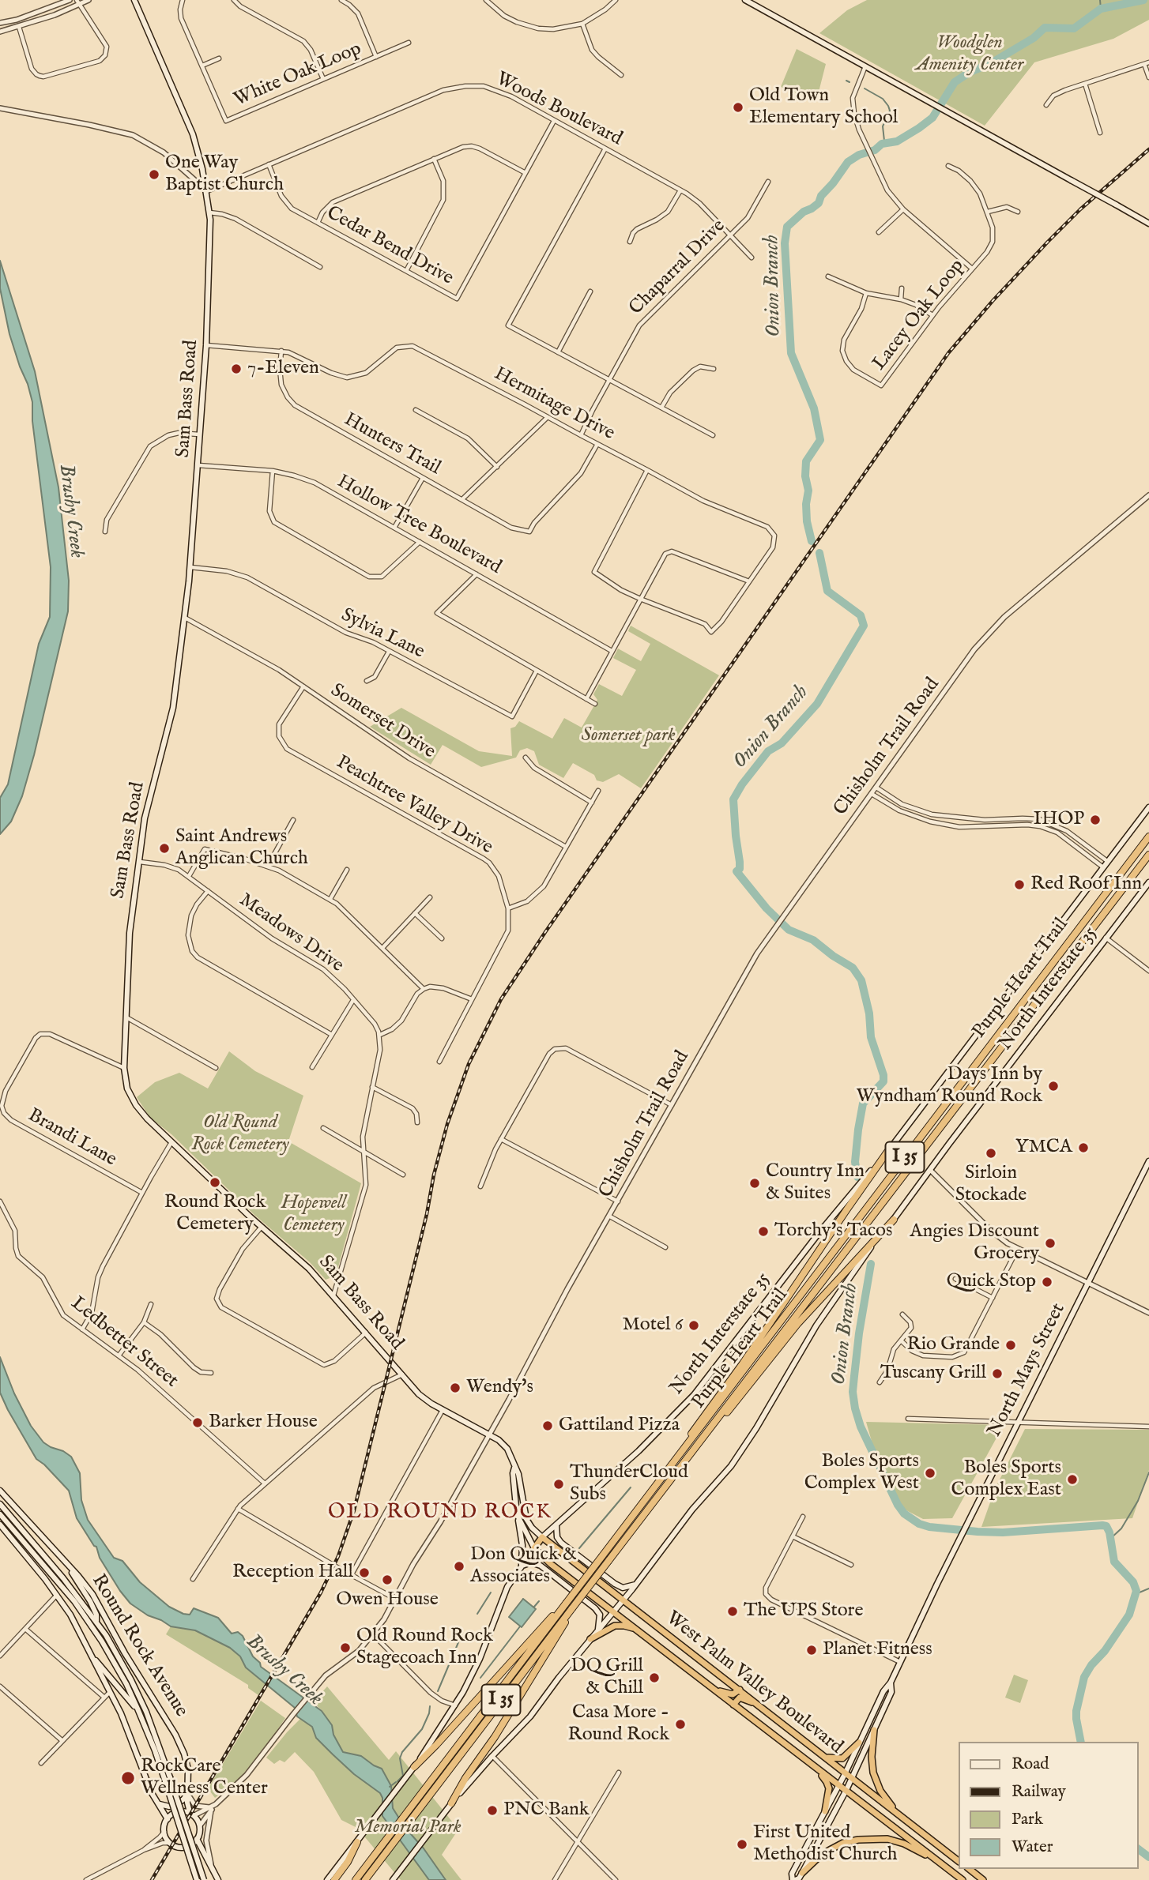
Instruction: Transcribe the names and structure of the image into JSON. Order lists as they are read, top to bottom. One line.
{"streets":{"highway":["Purple Heart Trail","North Interstate 35","I 35","West Palm Valley Boulevard"],"main road":["Sam Bass Road","North Mays Street","Round Rock Avenue"],"street":["White Oak Loop","Woods Boulevard","Cedar Bend Drive","Chaparral Drive","Lacey Oak Loop","Hermitage Drive","Hunters Trail","Hollow Tree Boulevard","Sylvia Lane","Somerset Drive","Chisholm Trail Road","Peachtree Valley Drive","Meadows Drive","Brandi Lane","Ledbetter Street"]},"crossings":[["Woods Boulevard","Cedar Bend Drive"],["Woods Boulevard","Chaparral Drive"],["Woods Boulevard","Sam Bass Road"],["Chaparral Drive","Hermitage Drive"],["Sam Bass Road","Hermitage Drive"],["Sam Bass Road","Hollow Tree Boulevard"],["Sam Bass Road","Sylvia Lane"],["Sam Bass Road","Somerset Drive"],["Sam Bass Road","Chisholm Trail Road"],["Sam Bass Road","Meadows Drive"],["Sam Bass Road","North Interstate 35"],["Sam Bass Road","Brandi Lane"],["Sam Bass Road","West Palm Valley Boulevard"],["Hermitage Drive","Hunters Trail"],["Somerset Drive","Peachtree Valley Drive"],["Chisholm Trail Road","Round Rock Avenue"],["North Interstate 35","West Palm Valley Boulevard"],["North Mays Street","West Palm Valley Boulevard"]],"districts":["OLD ROUND ROCK"],"water":["Onion Branch","Brushy Creek"],"parks":["Woodglen Amenity Center","Somerset park","Old Round Rock Cemetery","Hopewell Cemetery","Memorial Park"],"places":["Old Town Elementary School","One Way Baptist Church","7-Eleven","IHOP","Saint Andrews Anglican Church","Red Roof Inn","Days Inn by Wyndham Round Rock","YMCA","Sirloin Stockade","Round Rock Cemetery","Country Inn & Suites","Torchy's Tacos","Angies Discount Grocery","Quick Stop","Motel 6","Rio Grande","Tuscany Grill","Wendy's","Barker House","Gattiland Pizza","Boles Sports Complex West","Boles Sports Complex East","ThunderCloud Subs","Don Quick & Associates","Reception Hall","Owen House","The UPS Store","Old Round Rock Stagecoach Inn","Planet Fitness","DQ Grill & Chill","Casa More - Round Rock","RockCare Wellness Center","PNC Bank","First United Methodist Church"],"legend":["Road","Railway","Park","Water"]}
